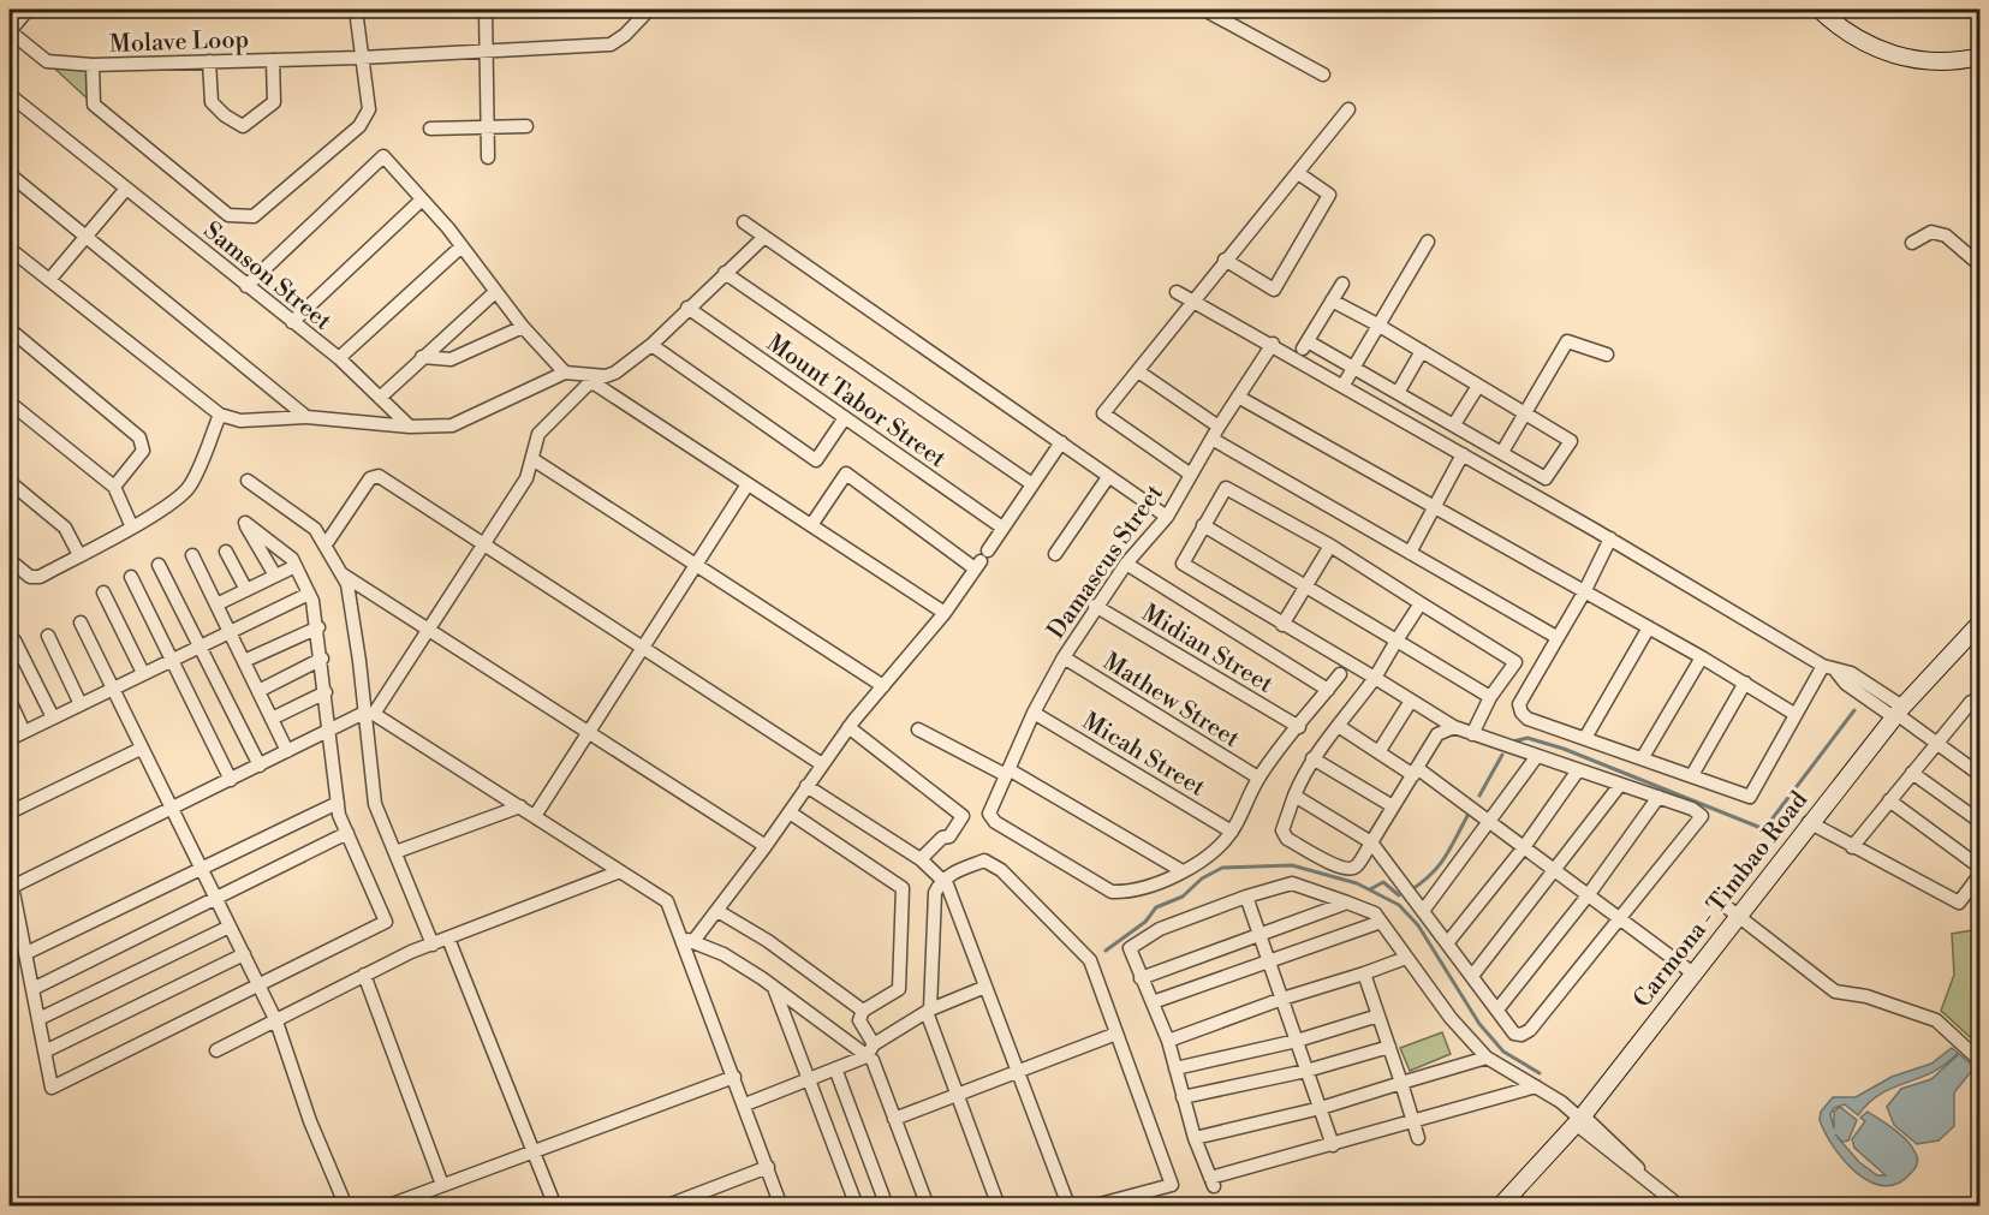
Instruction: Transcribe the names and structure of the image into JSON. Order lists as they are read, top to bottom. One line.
{"streets":{"main road":["Carmona - Timbao Road"],"street":["Molave Loop","Samson Street","Mount Tabor Street","Damascus Street","Midian Street","Mathew Street","Micah Street"]},"crossings":[["Damascus Street","Midian Street"],["Damascus Street","Mathew Street"],["Damascus Street","Micah Street"]]}
